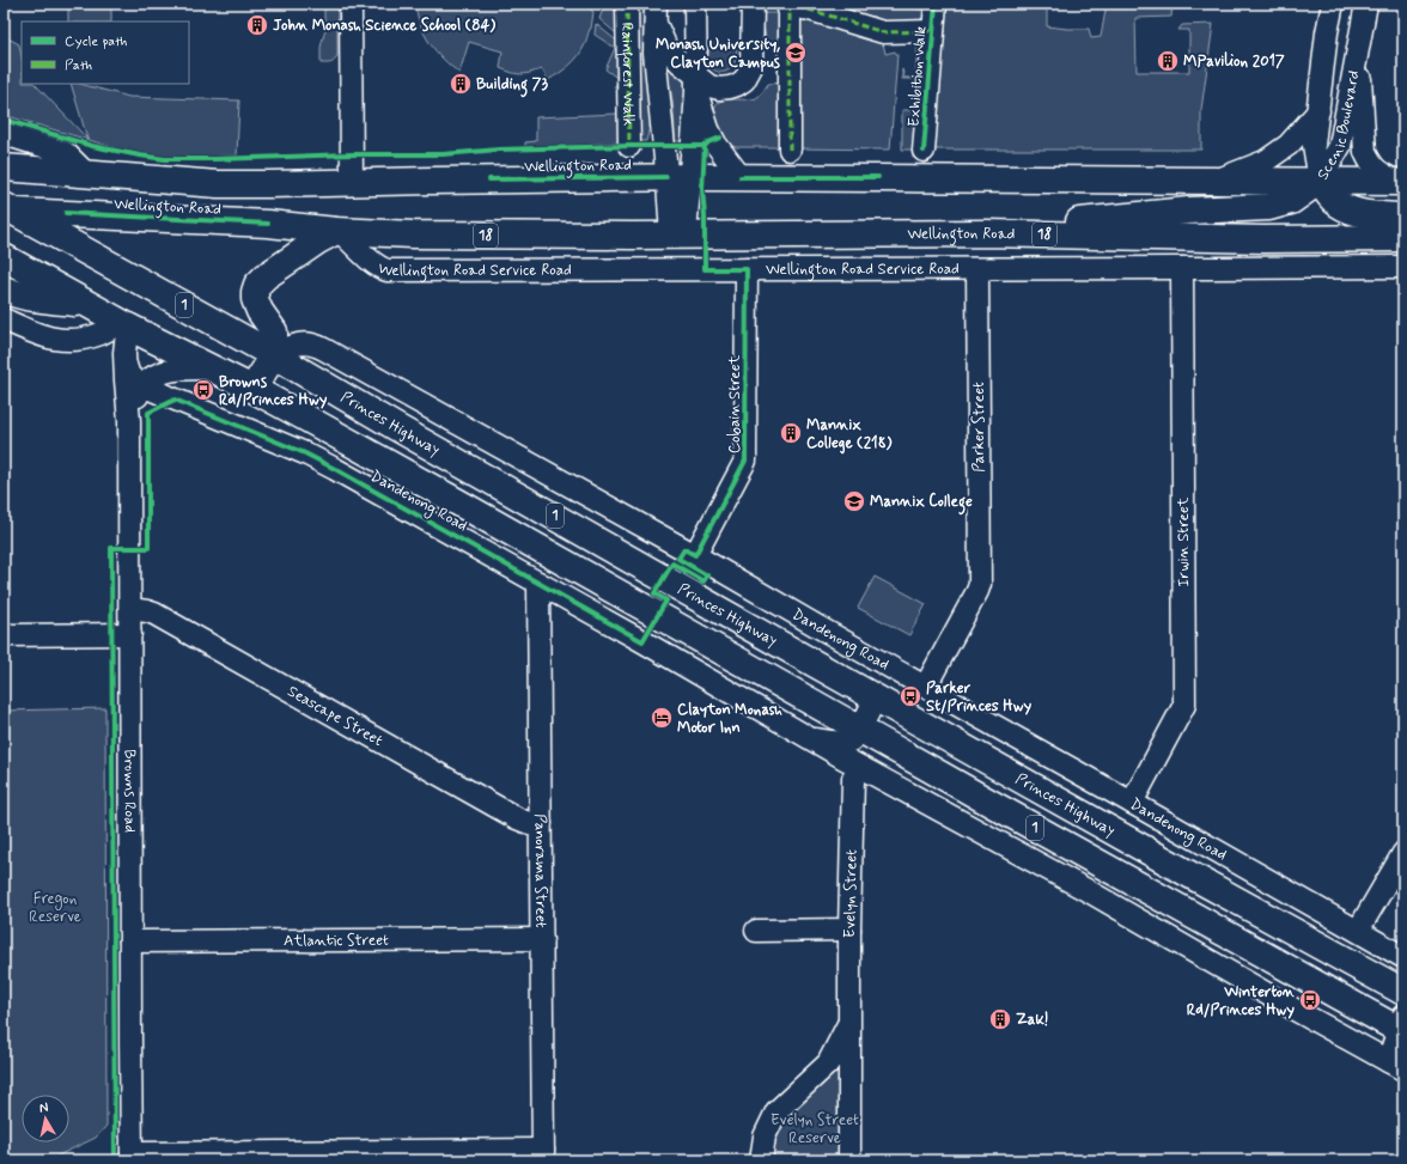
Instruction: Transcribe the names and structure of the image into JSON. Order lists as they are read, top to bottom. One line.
{"streets":{"highway":["Wellington Road","18","1","Princes Highway"],"street":["Rainforest Walk","Exhibition Walk","Scenic Boulevard","Wellington Road Service Road","Cobain Street","Parker Street","Dandenong Road","Irwin Street","Seascape Street","Browns Road","Panorama Street","Evelyn Street","Atlantic Street"]},"crossings":[["Scenic Boulevard","Wellington Road"],["Wellington Road","Wellington Road Service Road"],["Wellington Road","Princes Highway"],["Wellington Road Service Road","Cobain Street"],["Wellington Road Service Road","Parker Street"],["Wellington Road Service Road","Irwin Street"],["1","Dandenong Road"],["1","Browns Road"],["Cobain Street","Dandenong Road"],["Princes Highway","Dandenong Road"],["Parker Street","Dandenong Road"],["Dandenong Road","Irwin Street"],["Dandenong Road","Browns Road"],["Dandenong Road","Panorama Street"],["Dandenong Road","Evelyn Street"],["Seascape Street","Browns Road"],["Seascape Street","Panorama Street"],["Browns Road","Atlantic Street"],["Panorama Street","Atlantic Street"]],"parks":["Fregon Reserve","Evelyn Street Reserve"],"places":{"building":["John Monash Science School (84)","MPavilion 2017","Building 73","Mannix College (218)","Zak!"],"school or university":["Monash University, Clayton Campus","Mannix College"],"bus stop":["Browns Rd/Princes Hwy","Parker St/Princes Hwy","Winterton Rd/Princes Hwy"],"hotel":["Clayton Monash Motor Inn"]},"legend":["Cycle path","Path"],"north":"top"}
